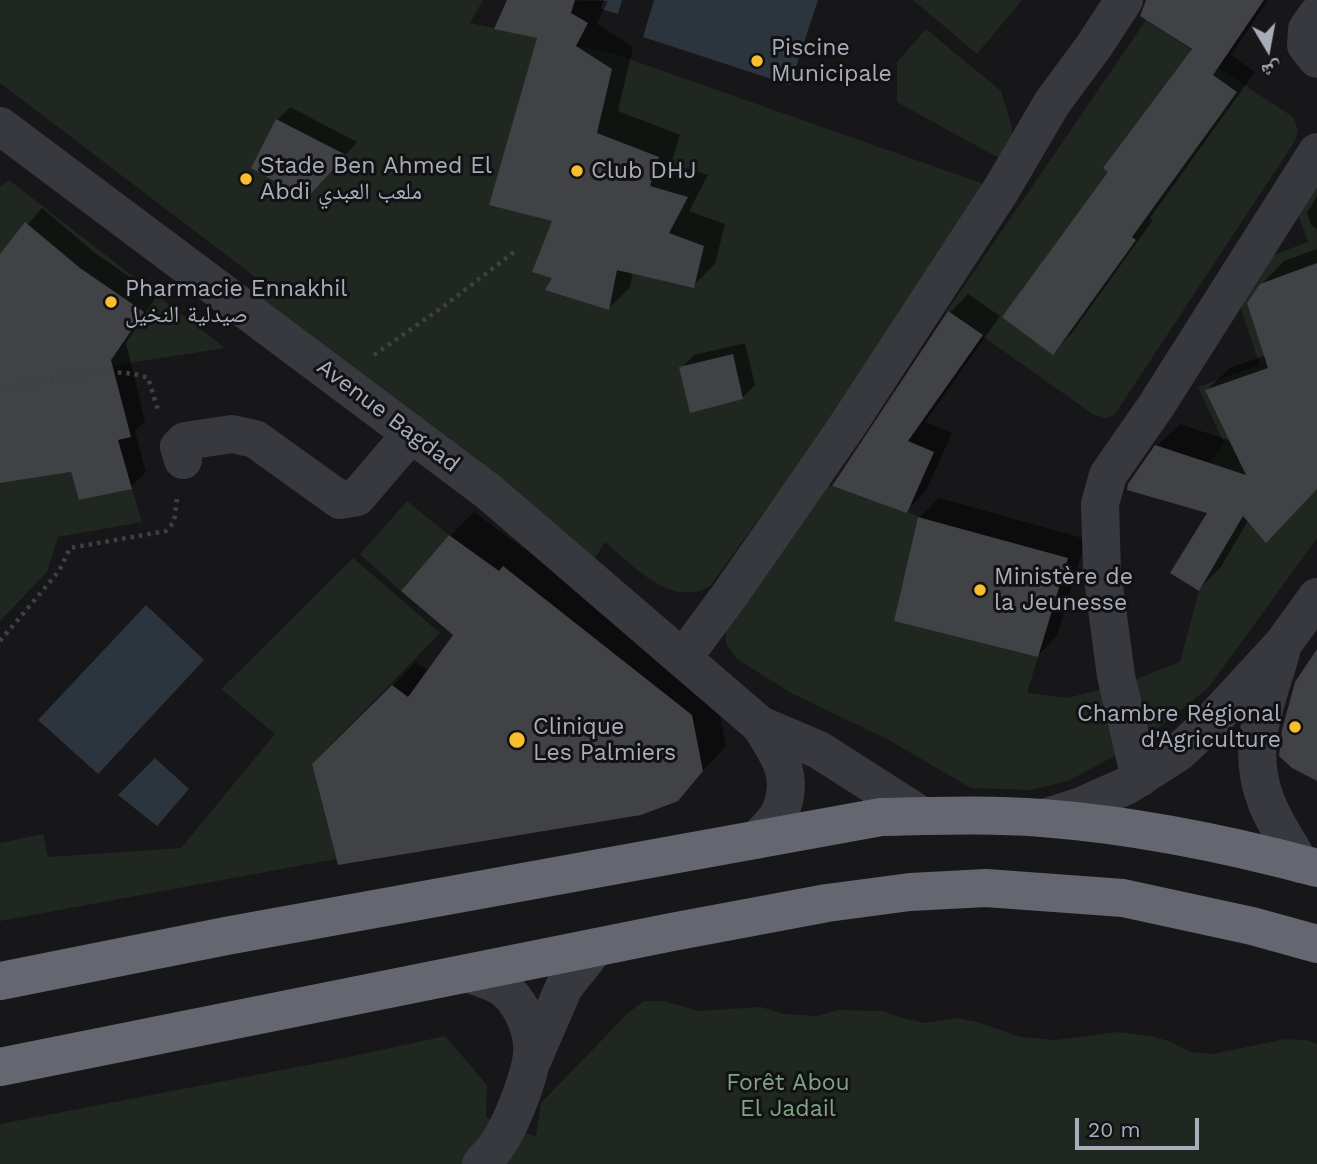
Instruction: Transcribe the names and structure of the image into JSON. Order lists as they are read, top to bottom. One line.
{"streets":{"street":["Avenue Bagdad"]},"parks":["Forêt Abou El Jadail"],"places":["Piscine Municipale","Club DHJ","Stade Ben Ahmed El Abdi ملعب العبدي","Pharmacie Ennakhil صيدلية النخيل","Ministère de la Jeunesse","Chambre Régional d'Agriculture","Clinique Les Palmiers"],"scale_bar":"20 m","north":"bottom"}
